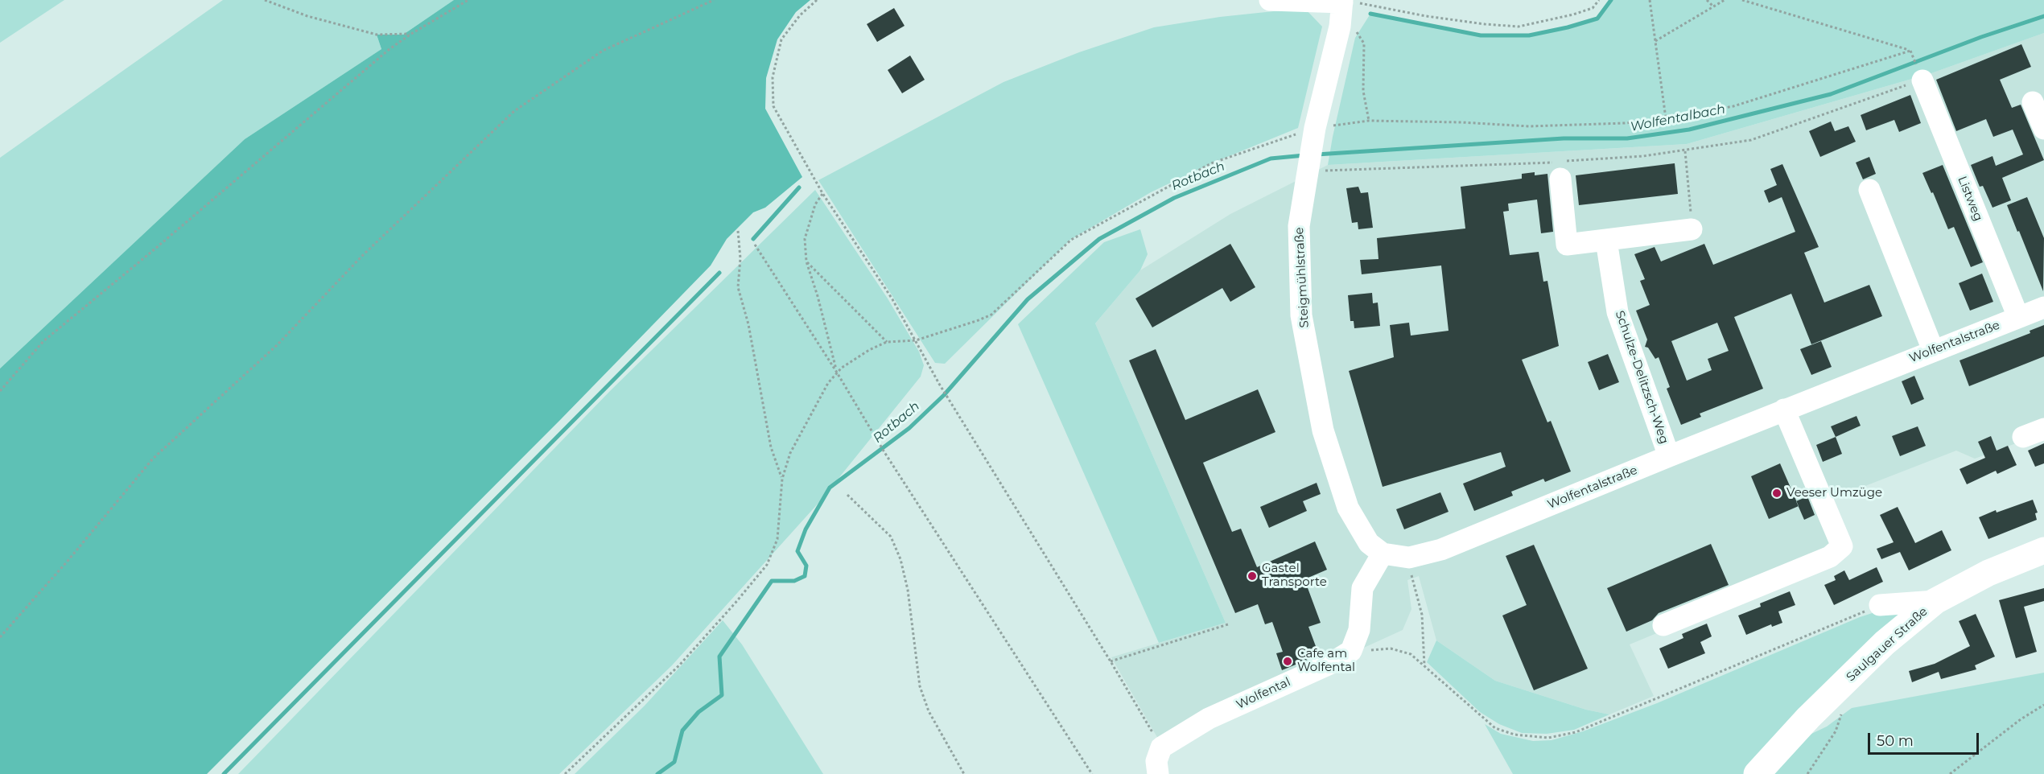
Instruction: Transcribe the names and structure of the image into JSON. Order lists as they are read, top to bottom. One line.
{"streets":{"main road":["Saulgauer Straße"],"street":["Listweg","Steigmühlstraße","Wolfentalstraße","Schulze-Delitzsch-Weg","Wolfental"]},"crossings":[["Listweg","Wolfentalstraße"],["Steigmühlstraße","Wolfentalstraße"],["Wolfentalstraße","Schulze-Delitzsch-Weg"]],"water":["Wolfentalbach","Rotbach"],"places":["Veeser Umzüge","Gastel Transporte","Cafe am Wolfental"],"scale_bar":"50 m"}
